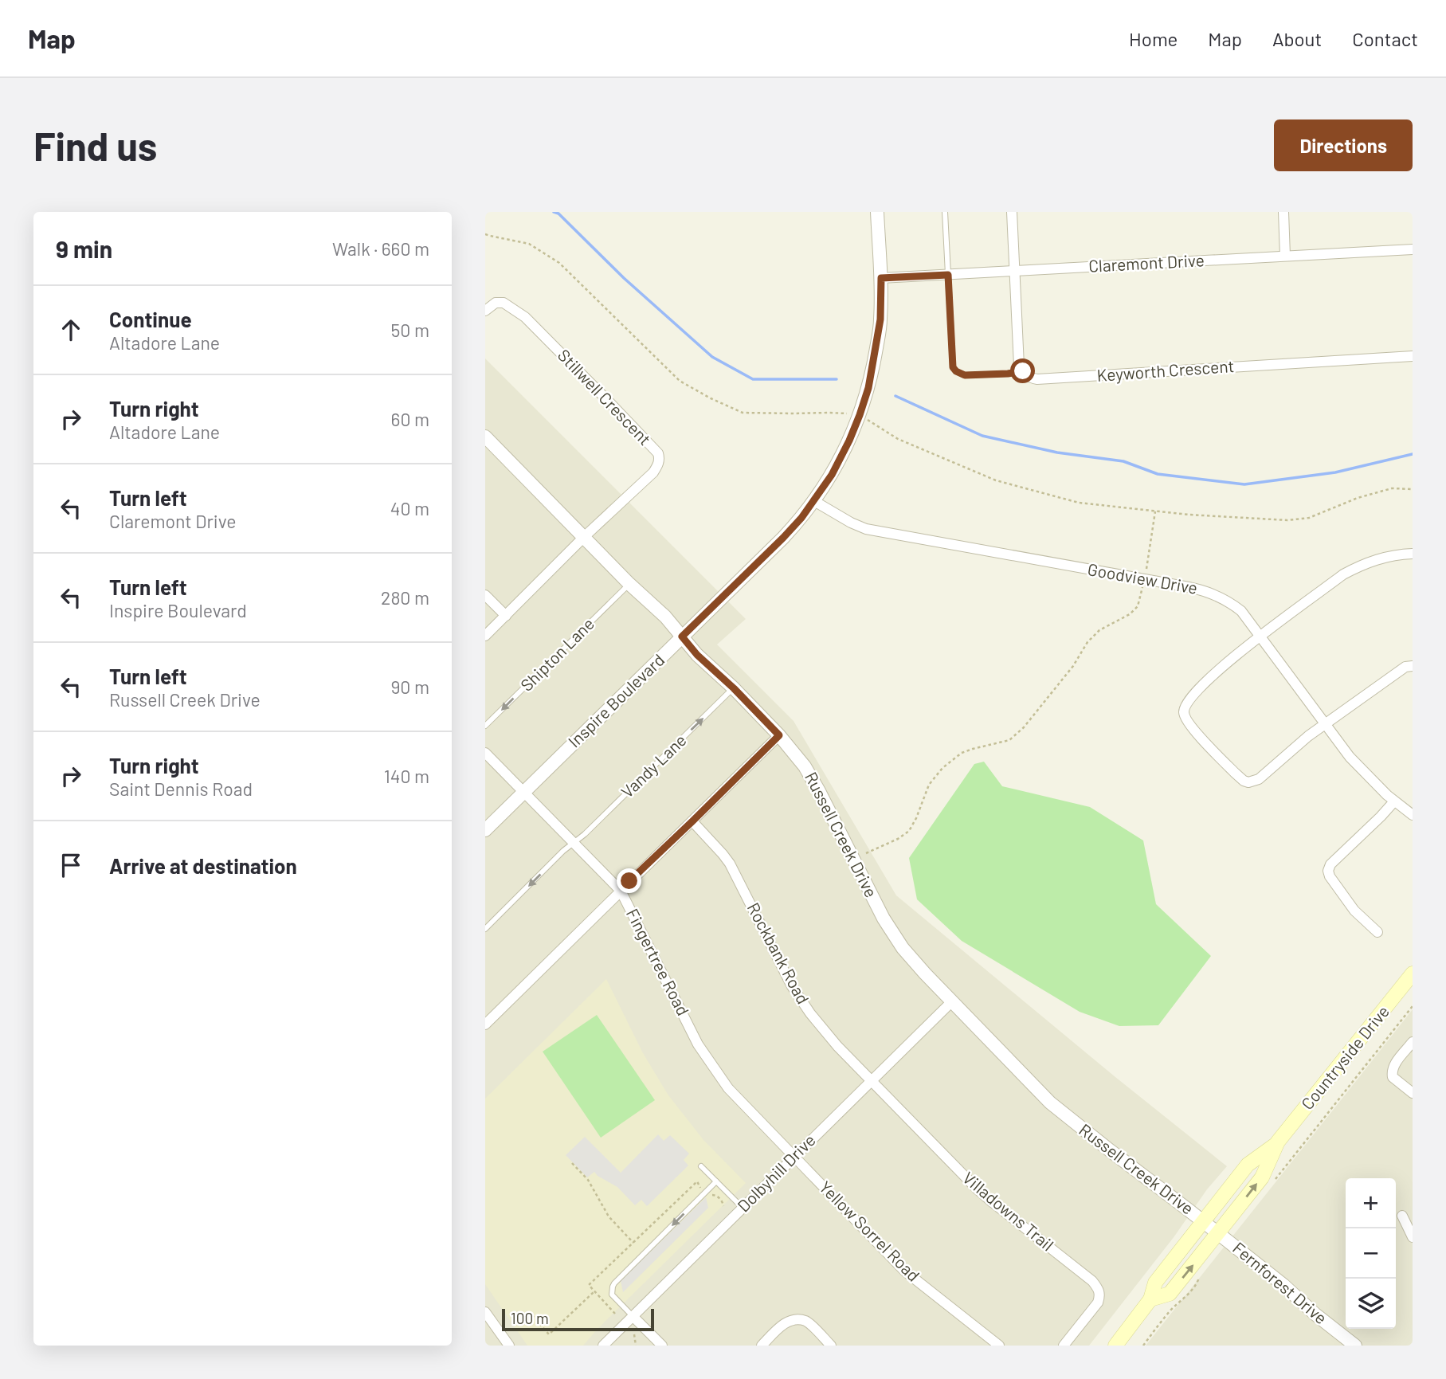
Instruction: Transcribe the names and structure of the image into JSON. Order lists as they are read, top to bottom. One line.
{"streets":{"main road":["Countryside Drive"],"street":["Claremont Drive","Keyworth Crescent","Stillwell Crescent","Goodview Drive","Inspire Boulevard","Russell Creek Drive","Rockbank Road","Fingertree Road","Dolbyhill Drive","Villadowns Trail","Yellow Sorrel Road","Fernforest Drive"],"lane":["Shipton Lane","Vandy Lane"]},"crossings":[["Claremont Drive","Inspire Boulevard"],["Stillwell Crescent","Russell Creek Drive"],["Goodview Drive","Inspire Boulevard"],["Shipton Lane","Russell Creek Drive"],["Inspire Boulevard","Russell Creek Drive"],["Inspire Boulevard","Fingertree Road"],["Vandy Lane","Russell Creek Drive"],["Vandy Lane","Fingertree Road"],["Russell Creek Drive","Countryside Drive"],["Russell Creek Drive","Dolbyhill Drive"],["Russell Creek Drive","Fernforest Drive"],["Rockbank Road","Dolbyhill Drive"],["Rockbank Road","Villadowns Trail"],["Fingertree Road","Dolbyhill Drive"],["Fingertree Road","Yellow Sorrel Road"],["Countryside Drive","Fernforest Drive"],["Dolbyhill Drive","Villadowns Trail"],["Dolbyhill Drive","Yellow Sorrel Road"]],"one_way":["Shipton Lane"],"scale_bar":"100 m","page":{"header":"Map","nav":["Home","Map","About","Contact"],"buttons":"Directions","title":"Find us","heading":["9 min","Walk · 660 m"],"list":[["Continue","Altadore Lane","50 m"],["Turn right","Altadore Lane","60 m"],["Turn left","Claremont Drive","40 m"],["Turn left","Inspire Boulevard","280 m"],["Turn left","Russell Creek Drive","90 m"],["Turn right","Saint Dennis Road","140 m"],"Arrive at destination"],"map_buttons":["+","−"],"scale":"100 m"}}
